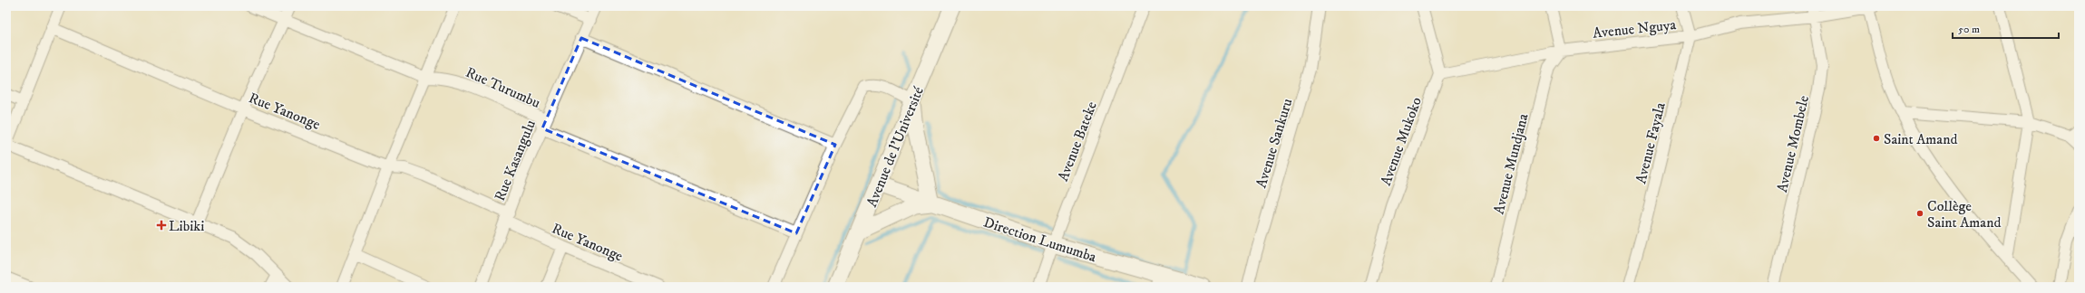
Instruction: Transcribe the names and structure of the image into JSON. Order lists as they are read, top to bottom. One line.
{"streets":{"main road":["Avenue de l’Université","Direction Lumumba"],"street":["Avenue Nguya","Rue Turumbu","Rue Yanonge","Avenue Bateke","Avenue Mukoko","Avenue Sankuru","Avenue Fayala","Avenue Mombele","Rue Kasangulu","Avenue Mundjana"]},"crossings":[["Avenue Nguya","Avenue Mukoko"],["Avenue Nguya","Avenue Fayala"],["Avenue Nguya","Avenue Mombele"],["Avenue Nguya","Avenue Mundjana"],["Rue Turumbu","Rue Kasangulu"],["Rue Yanonge","Rue Kasangulu"],["Avenue Bateke","Direction Lumumba"],["Avenue de l’Université","Direction Lumumba"]],"places":{"other":["Saint Amand","Collège Saint Amand"],"health":["Libiki"]},"scale_bar":"50 m"}
